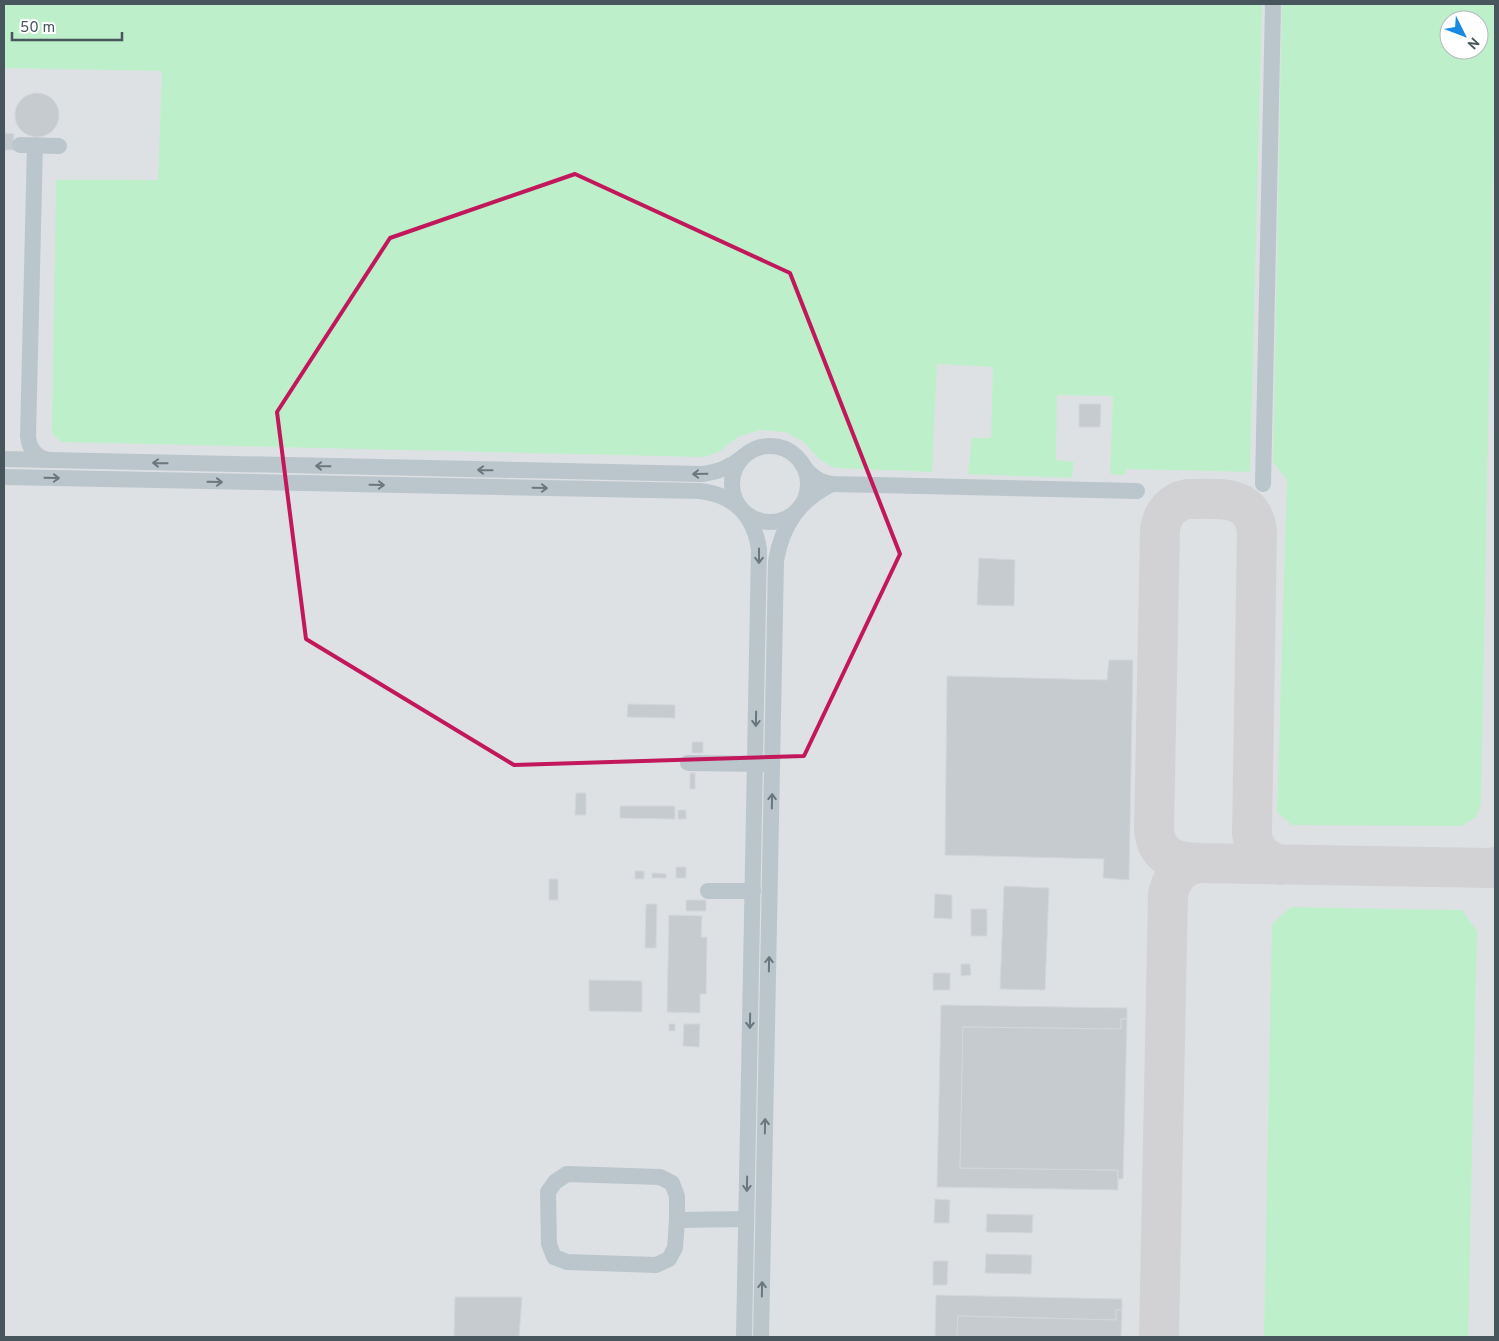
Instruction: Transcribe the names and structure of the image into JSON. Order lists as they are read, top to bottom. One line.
{"scale_bar":"50 m","north":"bottom right"}
